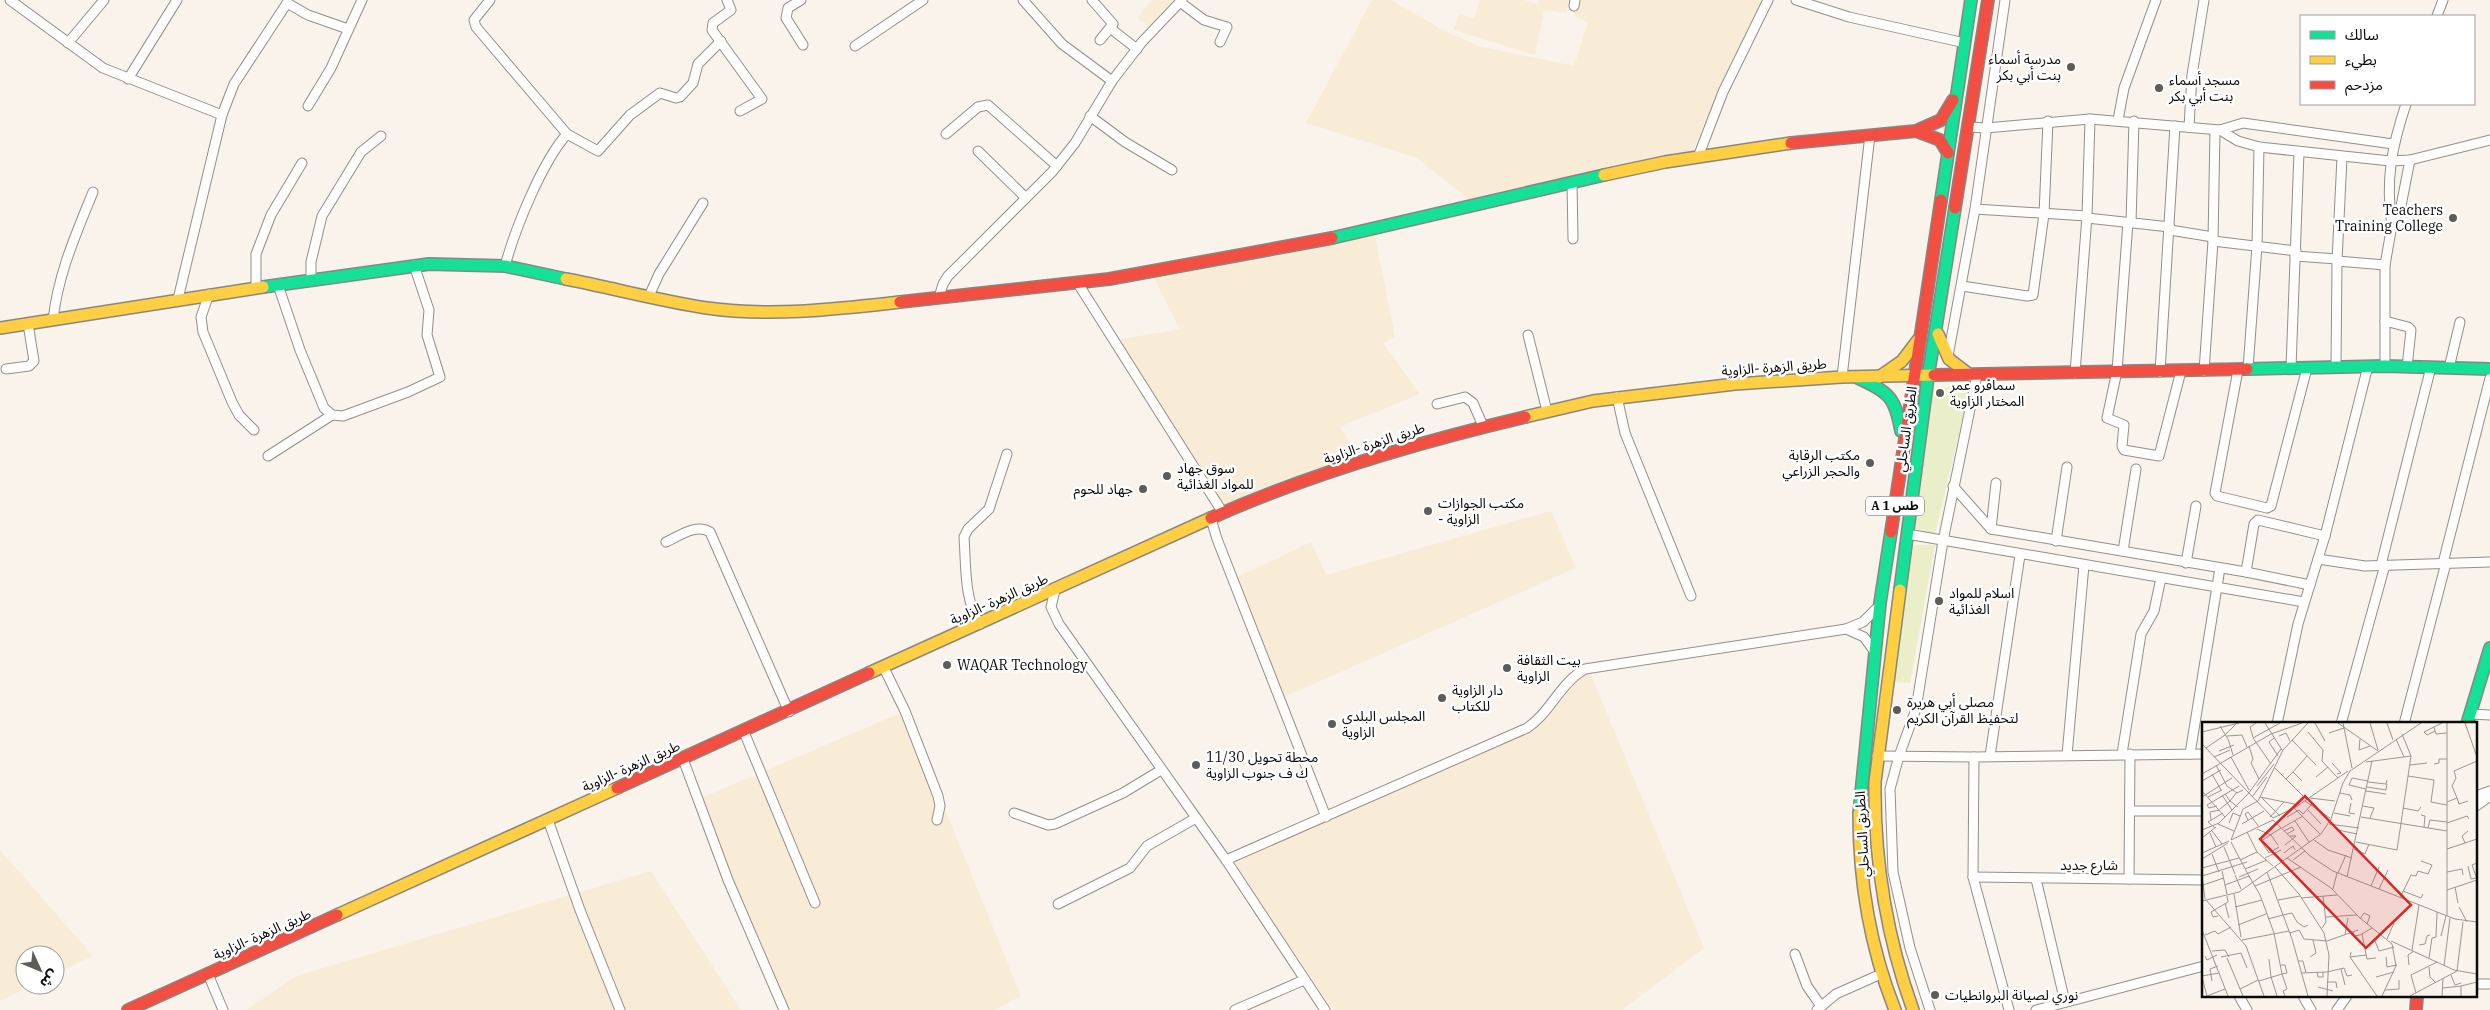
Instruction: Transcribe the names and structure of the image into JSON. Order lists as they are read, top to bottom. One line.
{"streets":{"main road":["طريق الزهرة -الزاوية","الطريق الساحلي","A 1 طس"],"street":["شارع جديد"]},"crossings":[["طريق الزهرة -الزاوية","الطريق الساحلي"]],"places":["مدرسة أسماء بنت أبي بكر","مسجد أسماء بنت أبي بكر","Teachers Training College","سمافرو عمر المختار الزاوية","مكتب الرقابة والحجر الزراعي","سوق جهاد للمواد الغذائية","جهاد للحوم","مكتب الجوازات - الزاوية","اسلام للمواد الغذائية","WAQAR Technology","بيت الثقافة الزاوية","دار الزاوية للكتاب","مصلى أبي هريرة لتحفيظ القرآن الكريم","المجلس البلدي الزاوية","محطة تحويل 11/30 ك ف جنوب الزاوية","نوري لصيانة البروانطيات"],"legend":["سالك","بطيء","مزدحم"],"north":"bottom right"}
